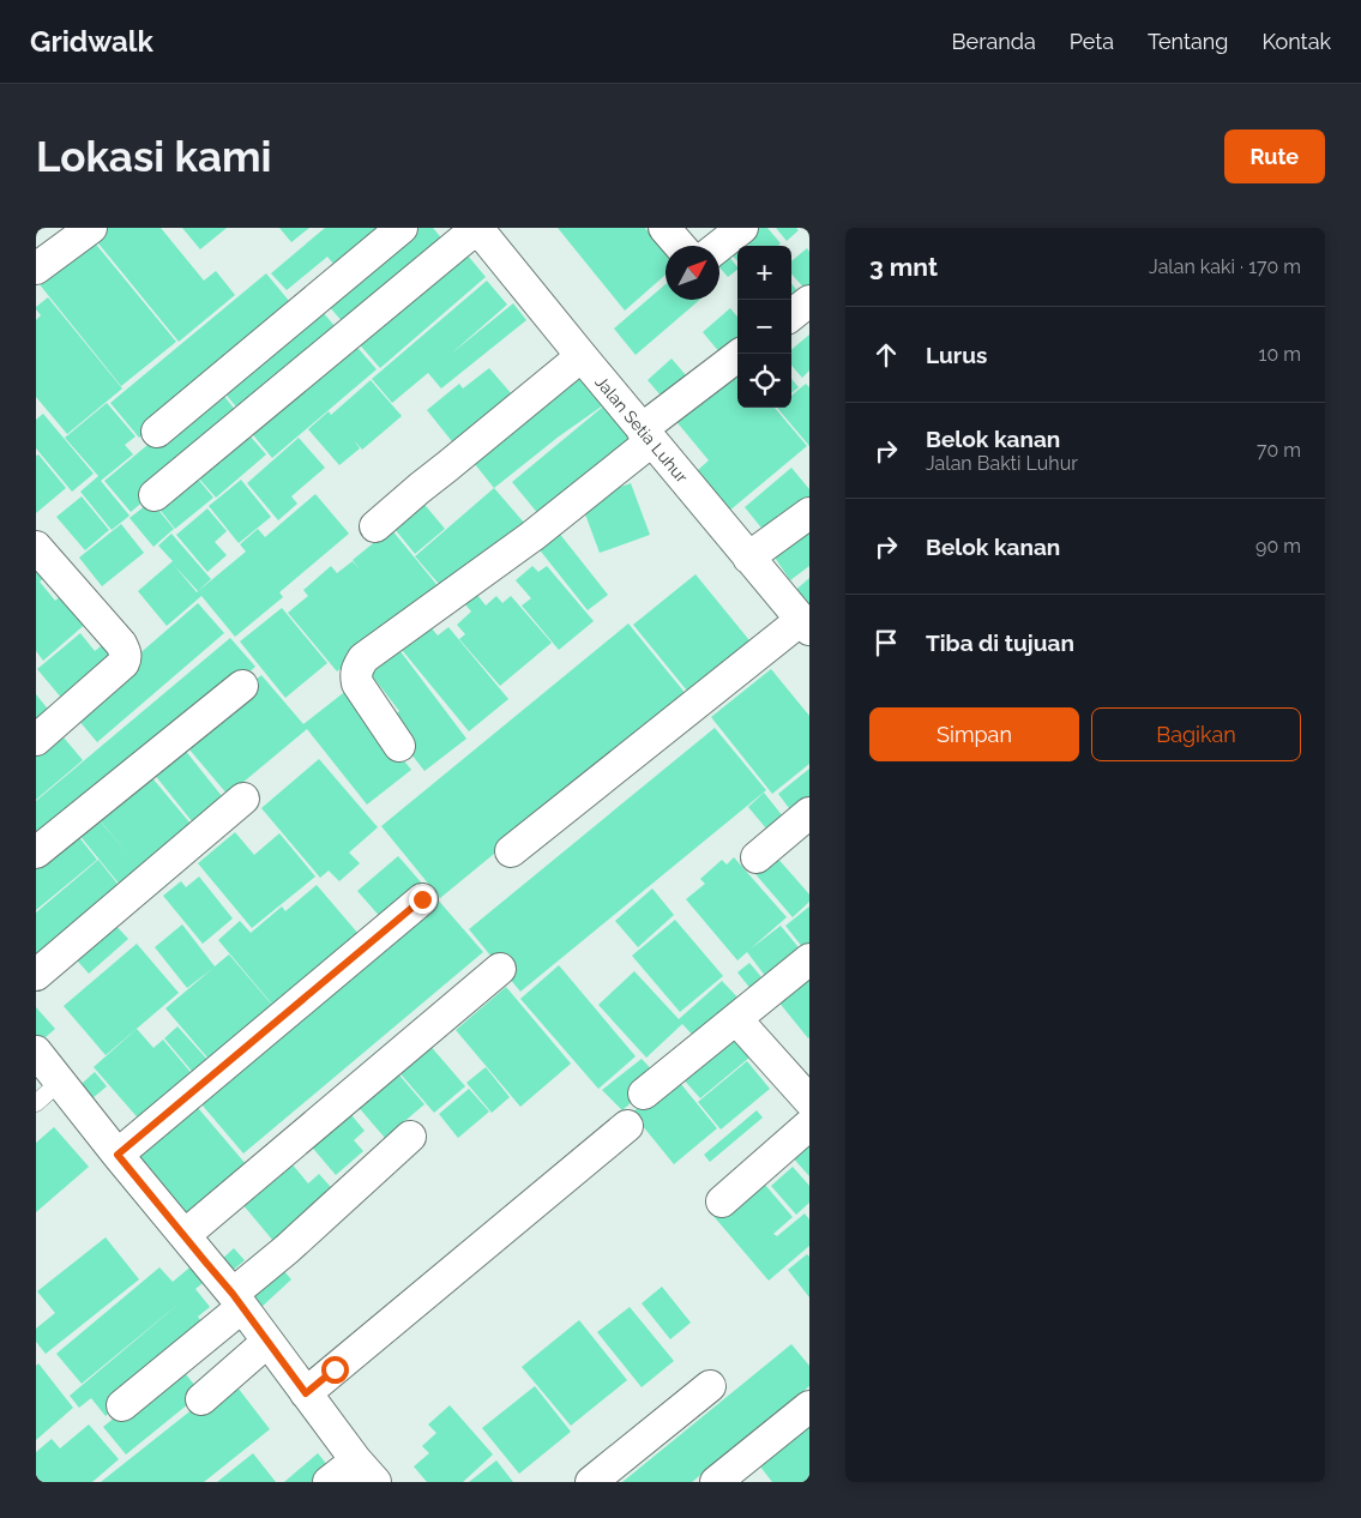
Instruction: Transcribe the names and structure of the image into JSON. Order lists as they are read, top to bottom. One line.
{"streets":{"street":["Jalan Setia Luhur"]},"north":"top right","page":{"header":"Gridwalk","nav":["Beranda","Peta","Tentang","Kontak"],"buttons":["Rute",["Simpan","Bagikan"]],"title":"Lokasi kami","heading":["3 mnt","Jalan kaki · 170 m"],"map_buttons":["+","−"],"list":[["Lurus","10 m"],["Belok kanan","Jalan Bakti Luhur","70 m"],["Belok kanan","90 m"],"Tiba di tujuan"]}}
